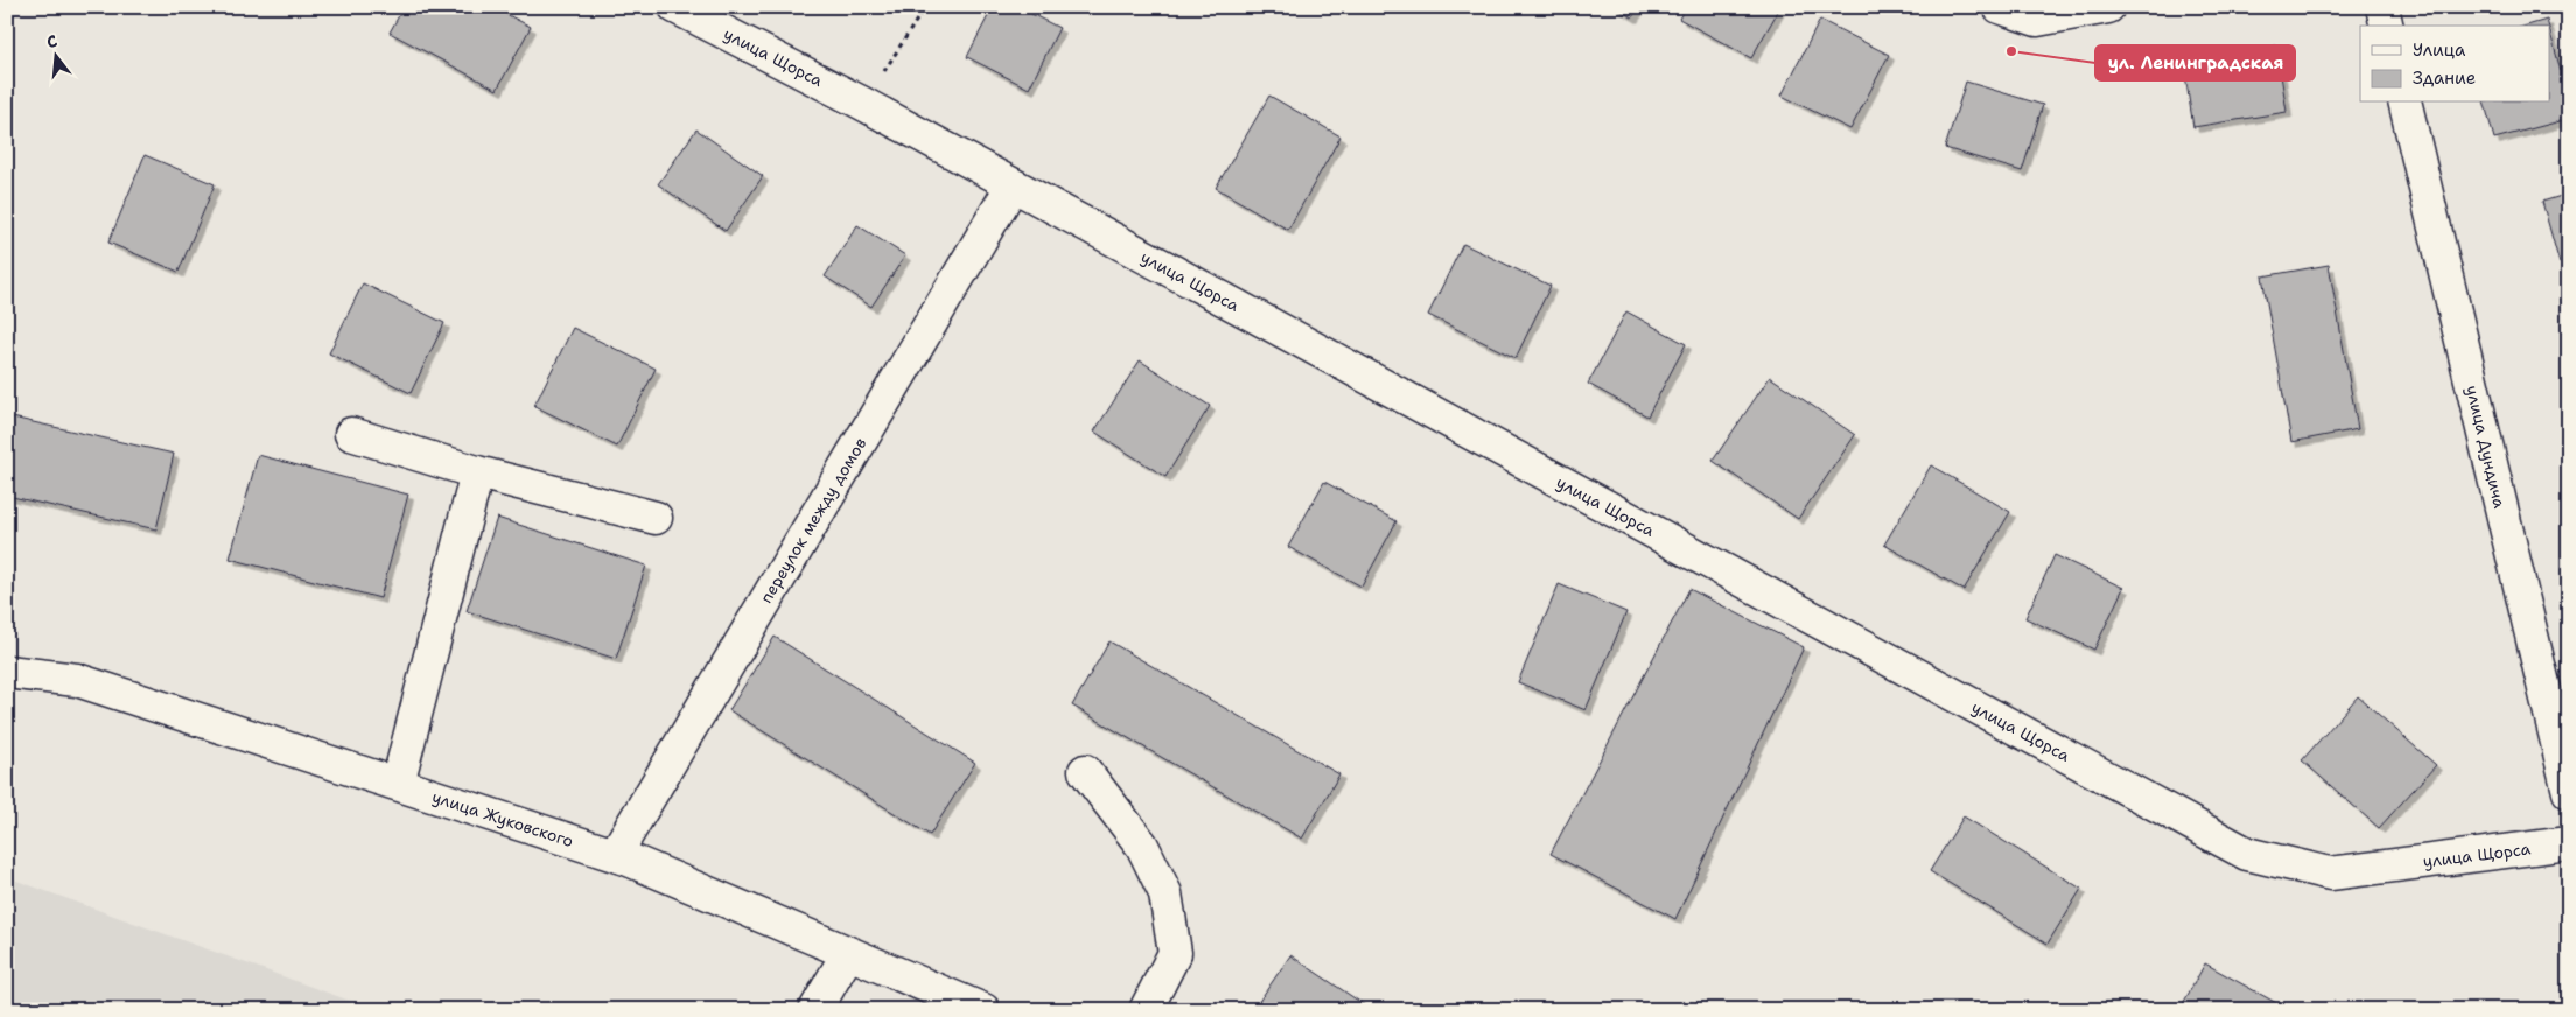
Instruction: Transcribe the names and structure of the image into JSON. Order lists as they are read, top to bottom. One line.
{"streets":{"street":["улица Щорса","улица Дундича","переулок между домов","улица Жуковского"]},"crossings":[["улица Щорса","переулок между домов"],["переулок между домов","улица Жуковского"]],"places":["ул. Ленинградская"],"legend":["Улица","Здание"],"north":"top"}
